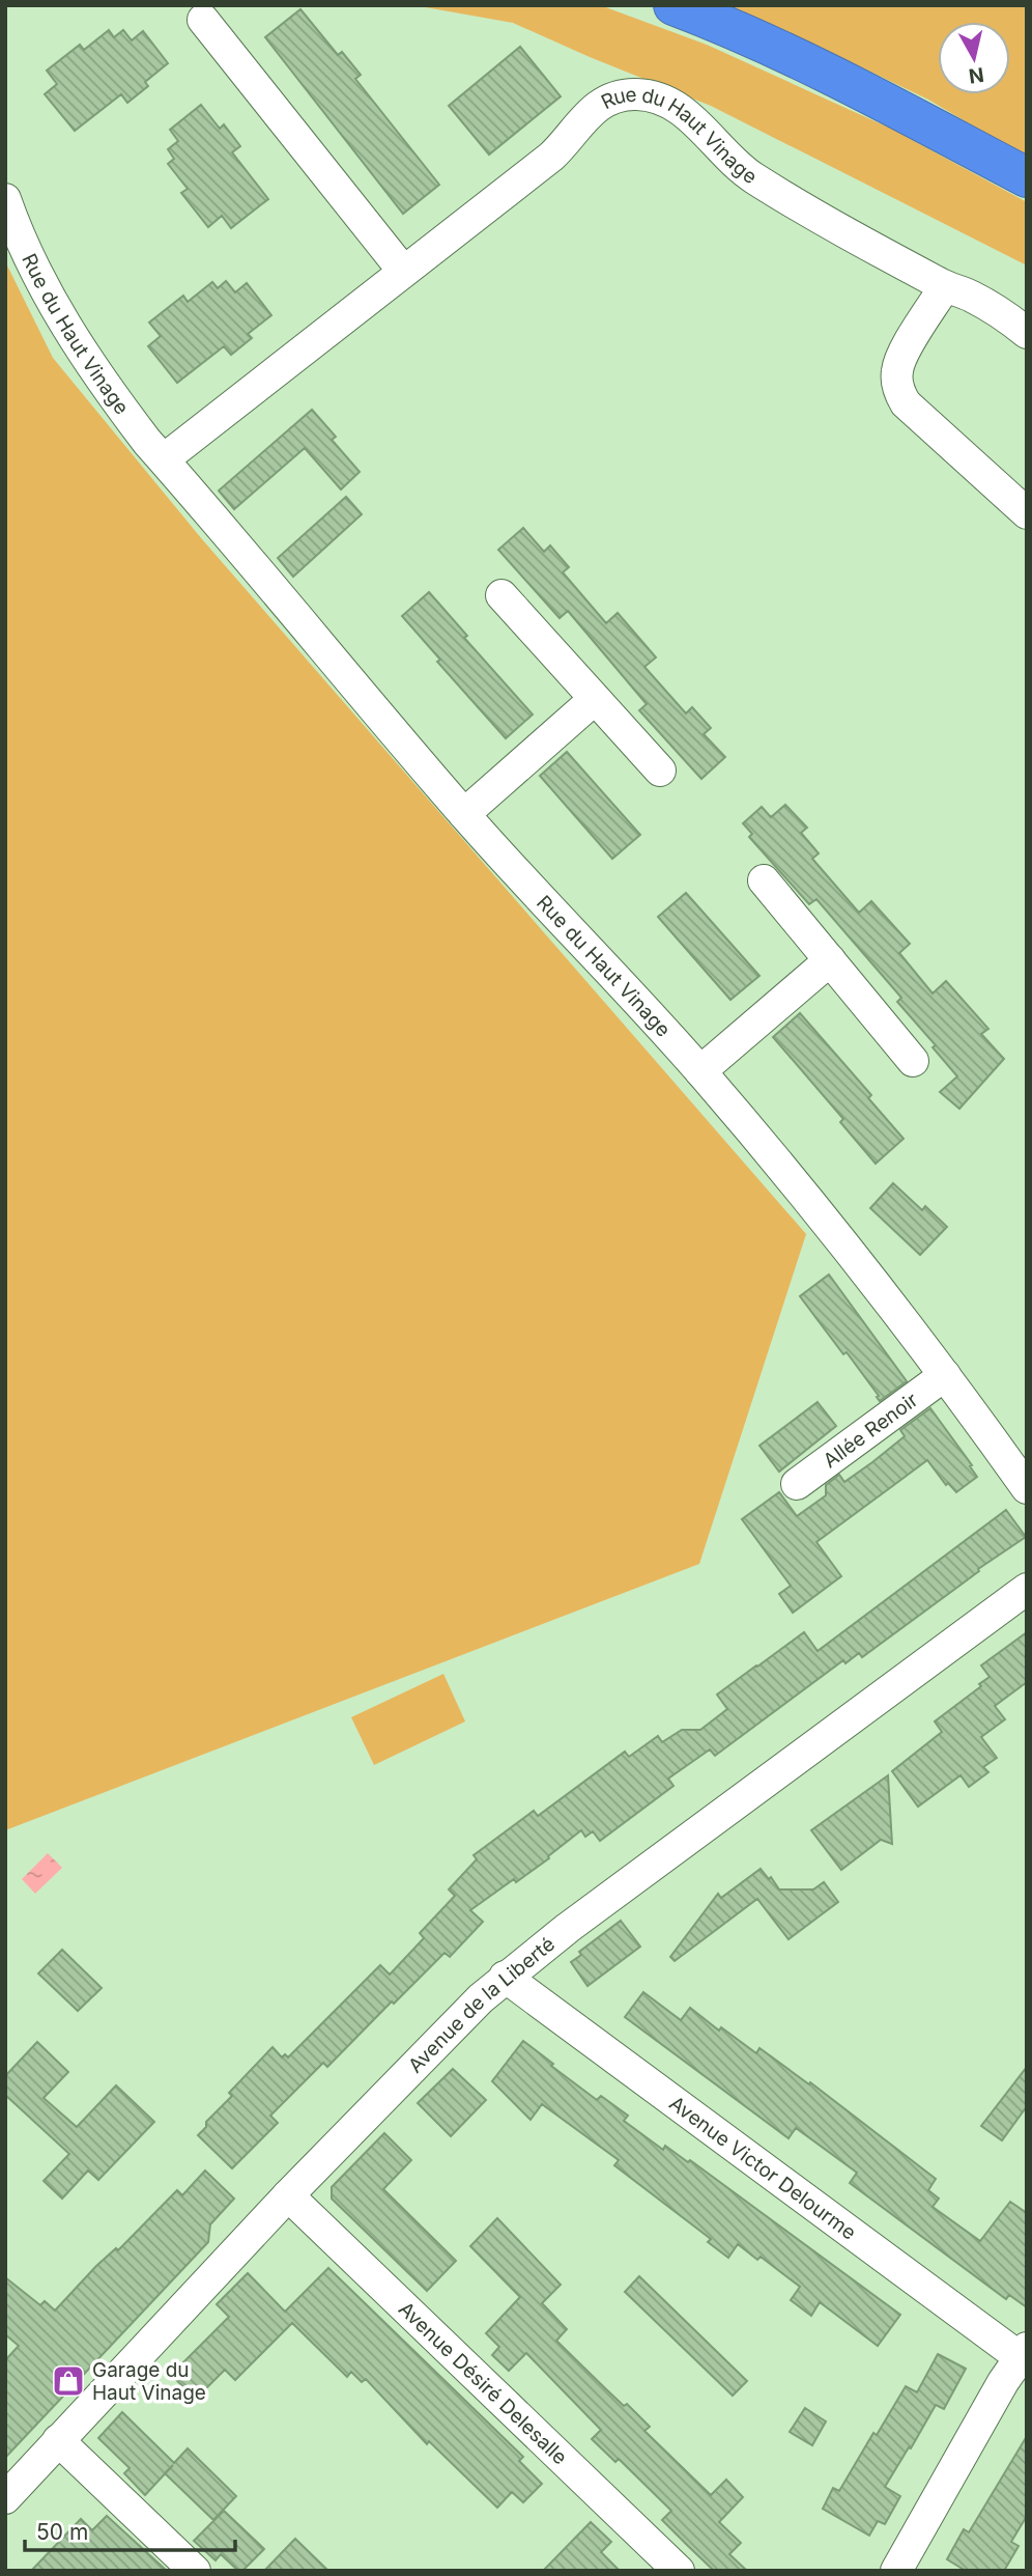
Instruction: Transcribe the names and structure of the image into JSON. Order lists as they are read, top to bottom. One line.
{"streets":{"street":["Rue du Haut Vinage","Allée Renoir","Avenue de la Liberté","Avenue Victor Delourme","Avenue Désiré Delesalle"]},"crossings":[["Rue du Haut Vinage","Allée Renoir"],["Avenue de la Liberté","Avenue Victor Delourme"],["Avenue de la Liberté","Avenue Désiré Delesalle"]],"places":{"shop":["Garage du Haut Vinage"]},"scale_bar":"50 m","north":"bottom"}
